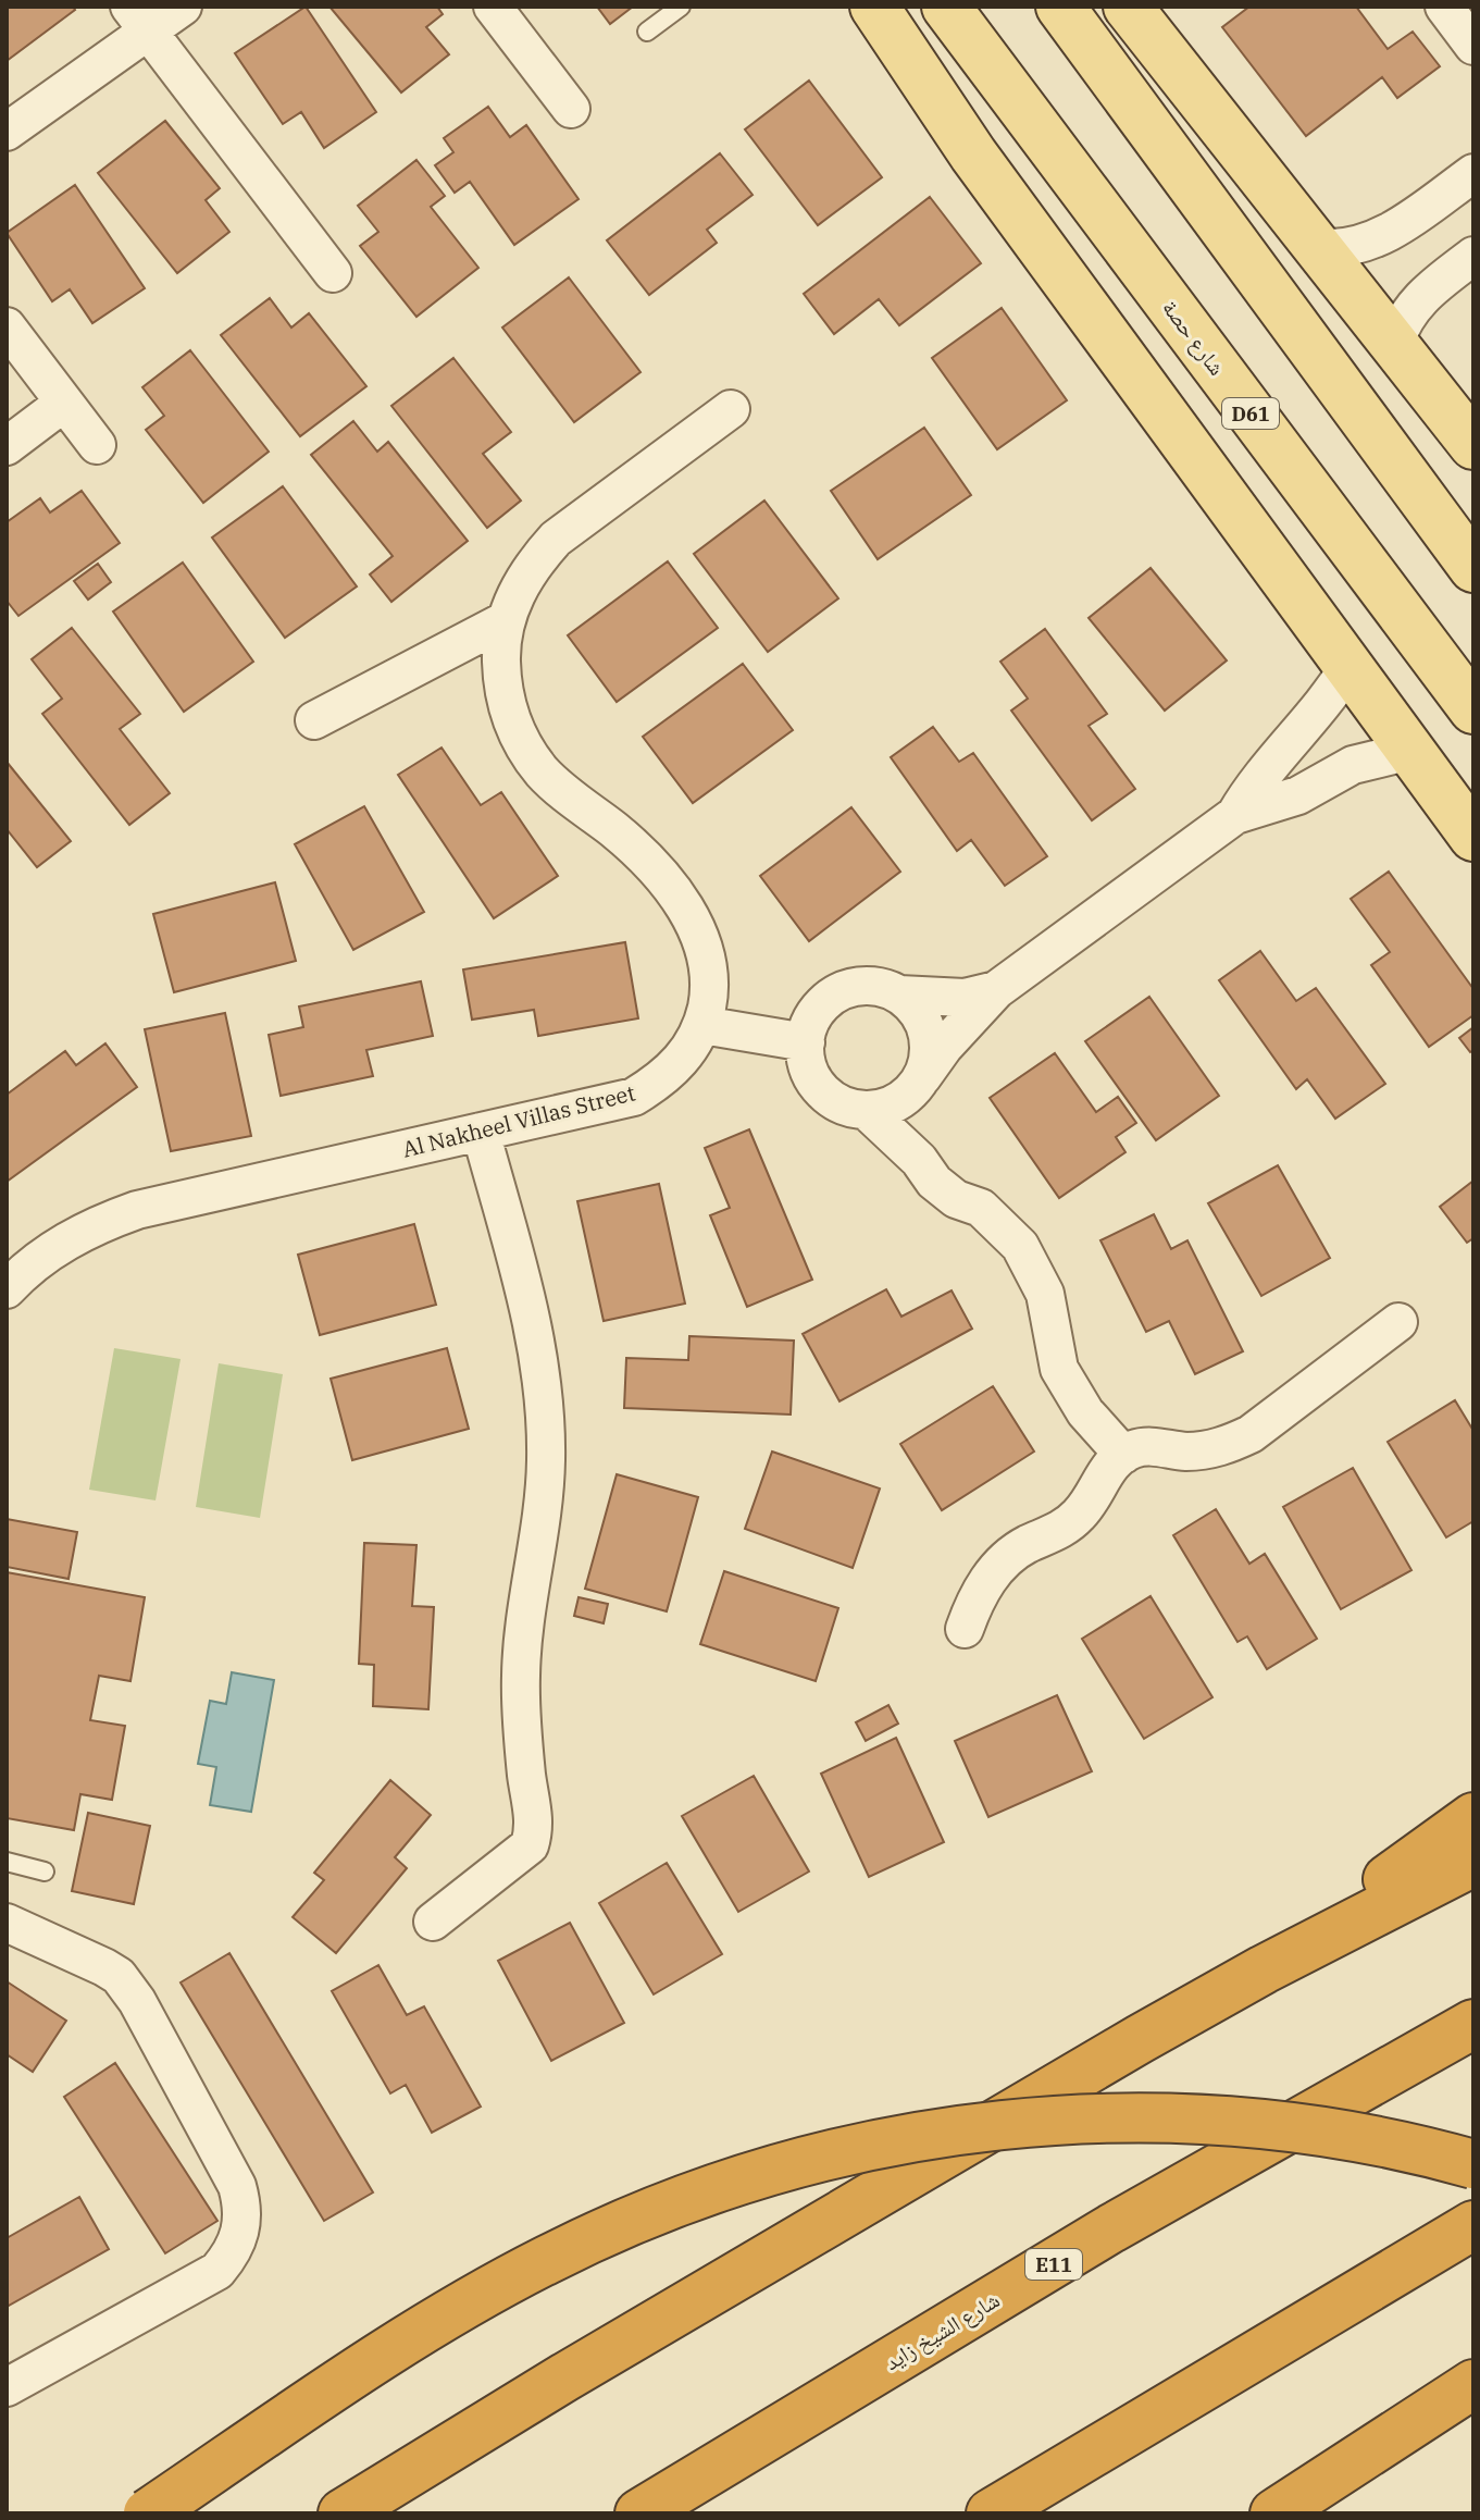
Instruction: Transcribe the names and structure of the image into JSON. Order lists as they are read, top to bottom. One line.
{"streets":{"highway":["E11","شارع الشيخ زايد"],"main road":["شارع حصة","D61"],"street":["Al Nakheel Villas Street"]}}
